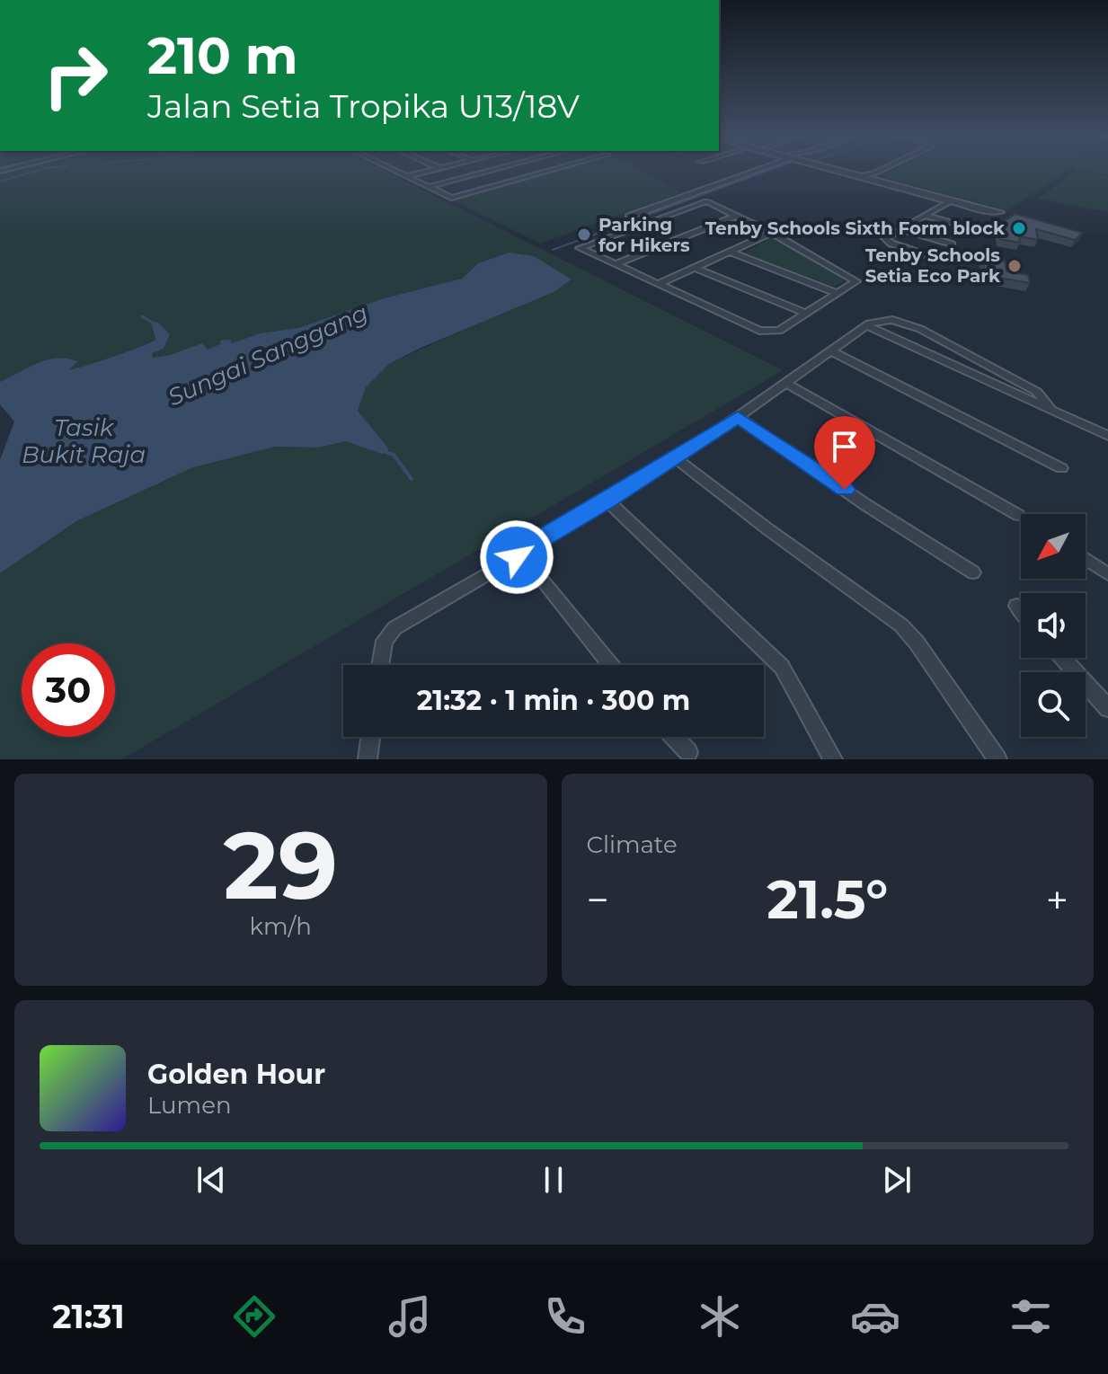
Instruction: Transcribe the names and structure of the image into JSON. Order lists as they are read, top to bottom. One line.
{"water":["Sungai Sanggang","Tasik Bukit Raja"],"places":["Tenby Schools Sixth Form block","Parking for Hikers","Tenby Schools Setia Eco Park"],"north":"bottom left","page":{"turn":["210 m","Jalan Setia Tropika U13/18V"],"limit":"30","trip":"21:32 · 1 min · 300 m","tile":[["29","km/h"],"Climate"],"heat":["−","21.5°","+"],"song":["Golden Hour","Lumen"],"tabs":"21:31"}}
